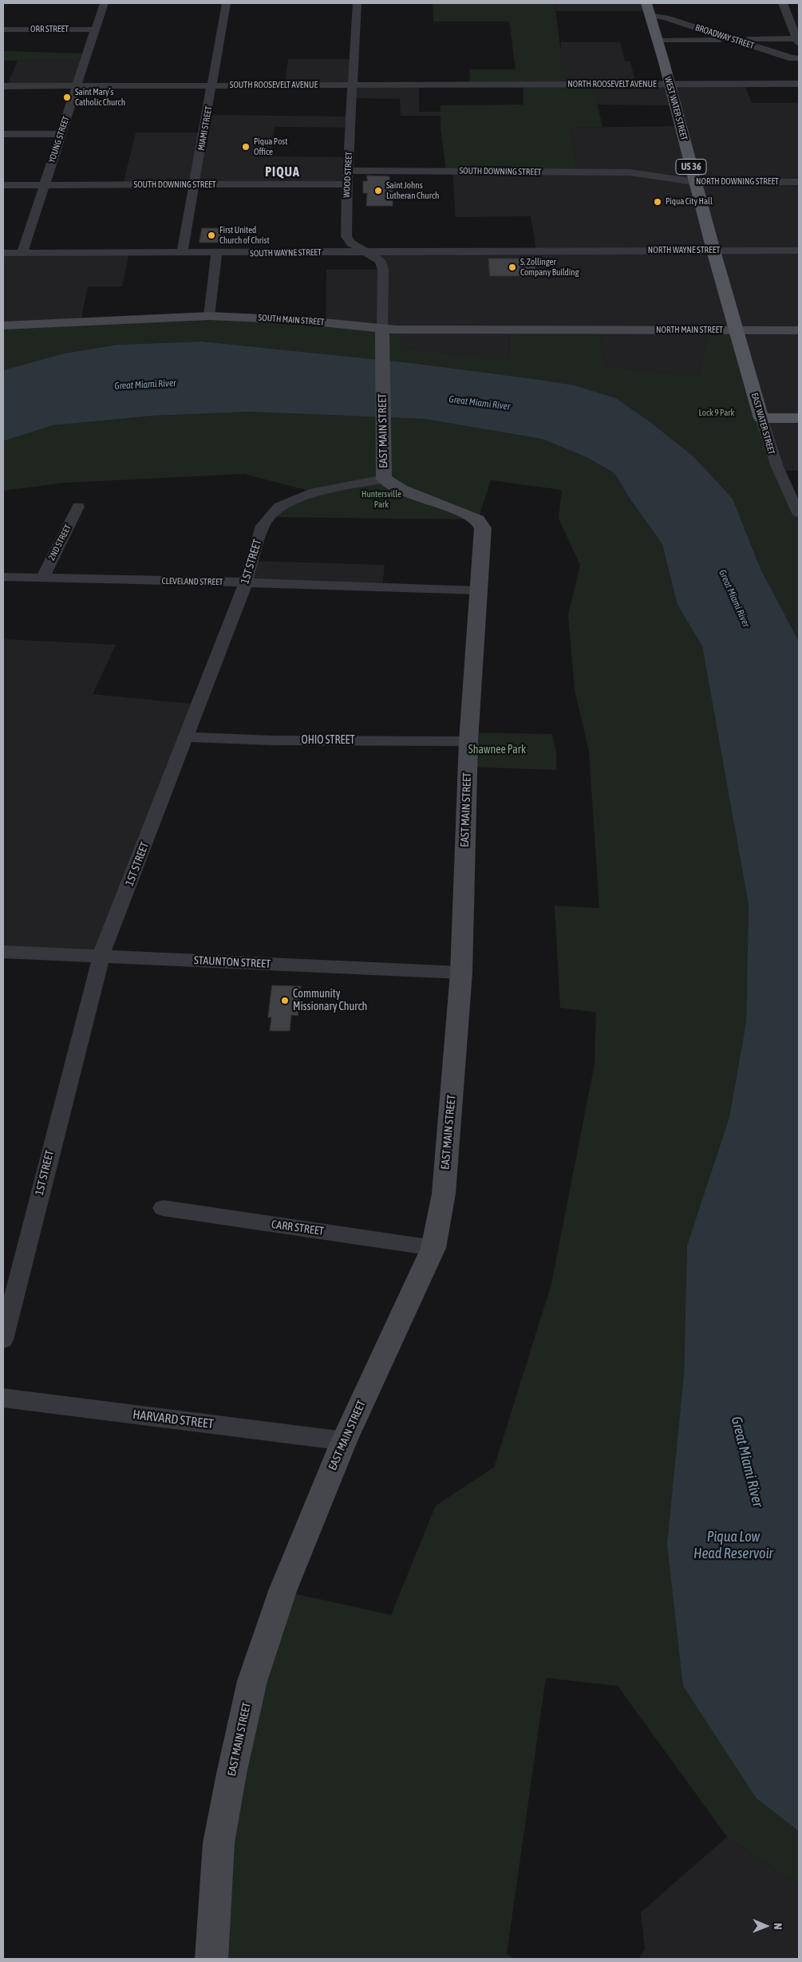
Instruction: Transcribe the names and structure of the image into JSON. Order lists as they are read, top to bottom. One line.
{"streets":{"main road":["WEST WATER STREET","US 36","EAST WATER STREET"],"street":["ORR STREET","BROADWAY STREET","NORTH ROOSEVELT AVENUE","SOUTH ROOSEVELT AVENUE","MIAMI STREET","YOUNG STREET","SOUTH DOWNING STREET","WOOD STREET","NORTH DOWNING STREET","NORTH WAYNE STREET","SOUTH WAYNE STREET","SOUTH MAIN STREET","NORTH MAIN STREET","EAST MAIN STREET","2ND STREET","1ST STREET","CLEVELAND STREET","OHIO STREET","STAUNTON STREET","CARR STREET","HARVARD STREET"]},"crossings":[["ORR STREET","YOUNG STREET"],["BROADWAY STREET","WEST WATER STREET"],["NORTH ROOSEVELT AVENUE","SOUTH ROOSEVELT AVENUE"],["NORTH ROOSEVELT AVENUE","WEST WATER STREET"],["SOUTH ROOSEVELT AVENUE","MIAMI STREET"],["SOUTH ROOSEVELT AVENUE","YOUNG STREET"],["SOUTH ROOSEVELT AVENUE","WOOD STREET"],["WEST WATER STREET","NORTH DOWNING STREET"],["WEST WATER STREET","NORTH WAYNE STREET"],["WEST WATER STREET","NORTH MAIN STREET"],["WEST WATER STREET","EAST WATER STREET"],["MIAMI STREET","SOUTH DOWNING STREET"],["MIAMI STREET","SOUTH WAYNE STREET"],["YOUNG STREET","SOUTH DOWNING STREET"],["YOUNG STREET","SOUTH WAYNE STREET"],["SOUTH DOWNING STREET","WOOD STREET"],["SOUTH DOWNING STREET","NORTH DOWNING STREET"],["WOOD STREET","SOUTH WAYNE STREET"],["WOOD STREET","SOUTH MAIN STREET"],["WOOD STREET","EAST MAIN STREET"],["NORTH WAYNE STREET","SOUTH WAYNE STREET"],["SOUTH MAIN STREET","NORTH MAIN STREET"],["SOUTH MAIN STREET","EAST MAIN STREET"],["NORTH MAIN STREET","EAST WATER STREET"],["EAST MAIN STREET","1ST STREET"],["EAST MAIN STREET","CLEVELAND STREET"],["EAST MAIN STREET","OHIO STREET"],["EAST MAIN STREET","STAUNTON STREET"],["EAST MAIN STREET","CARR STREET"],["EAST MAIN STREET","HARVARD STREET"],["2ND STREET","CLEVELAND STREET"],["1ST STREET","CLEVELAND STREET"],["1ST STREET","OHIO STREET"],["1ST STREET","STAUNTON STREET"]],"districts":["PIQUA"],"water":["Great Miami River","Piqua Low Head Reservoir"],"parks":["Lock 9 Park","Huntersville Park","Shawnee Park"],"places":["Saint Mary’s Catholic Church","Piqua Post Office","Saint Johns Lutheran Church","Piqua City Hall","First United Church of Christ","S. Zollinger Company Building","Community Missionary Church"],"north":"right"}
